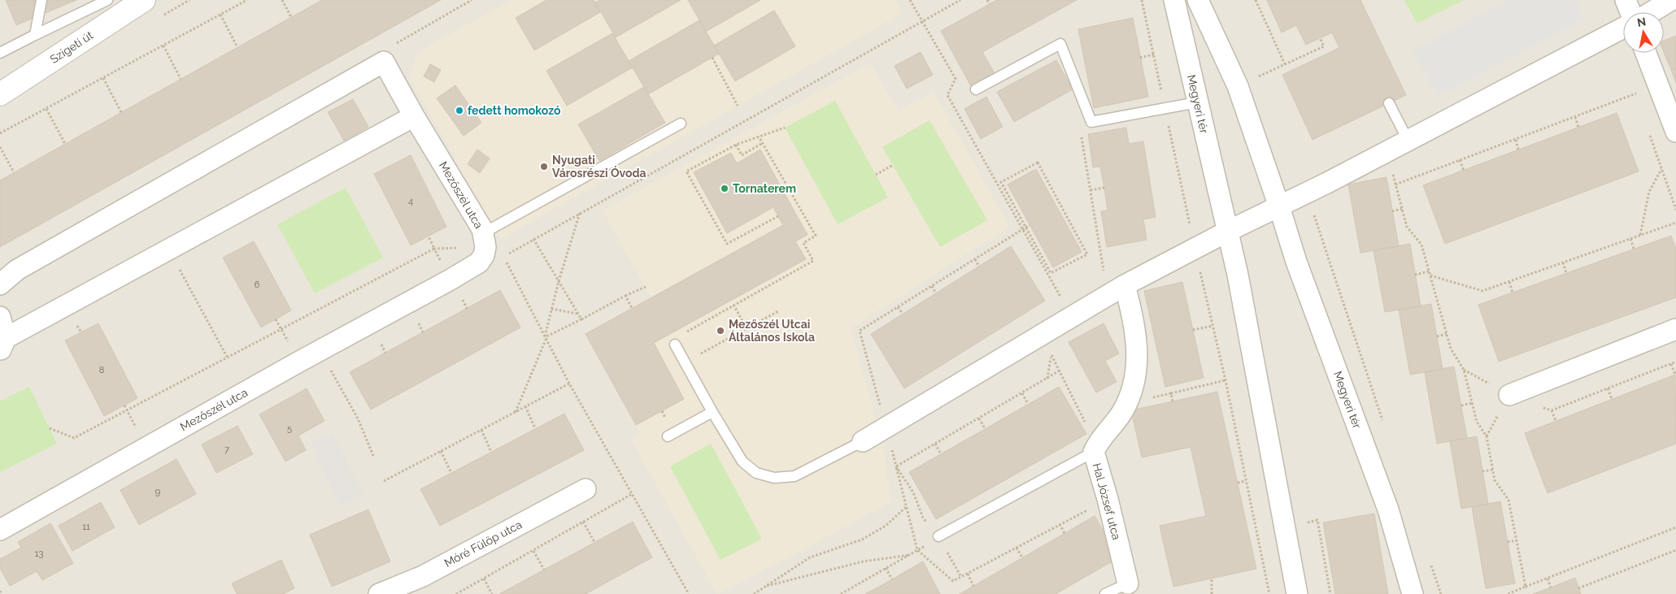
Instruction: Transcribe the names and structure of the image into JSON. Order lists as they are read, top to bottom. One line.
{"streets":{"street":["Szigeti út","Megyeri tér","Mezőszél utca","Hal József utca","Móré Fülöp utca"]},"places":["fedett homokozó","Nyugati Városrészi Óvoda","Tornaterem","Mezőszél Utcai Általános Iskola"],"house_numbers":["4","6","8","5","7","9","11","13"],"north":"top"}
